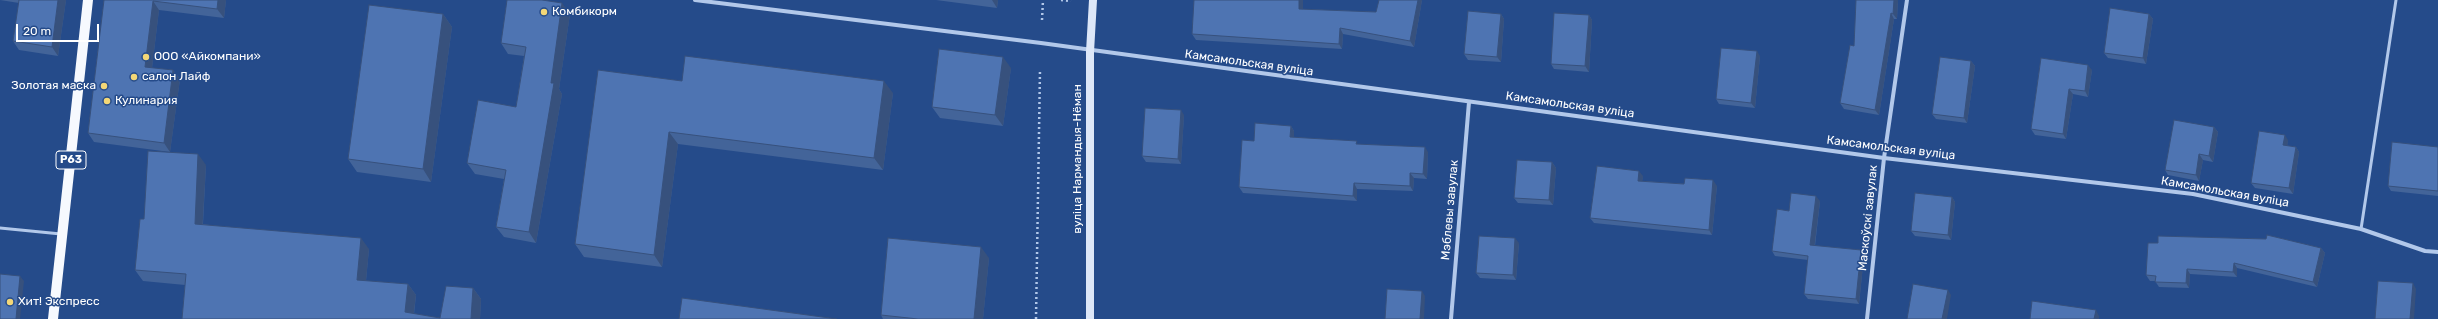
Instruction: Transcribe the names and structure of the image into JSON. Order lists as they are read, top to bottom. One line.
{"streets":{"main road":["Р63"],"street":["Камсамольская вуліца","вуліца Нармандыя-Нёман","Мэблевы завулак","Маскоўскі завулак"]},"crossings":[["Камсамольская вуліца","вуліца Нармандыя-Нёман"],["Камсамольская вуліца","Мэблевы завулак"],["Камсамольская вуліца","Маскоўскі завулак"]],"places":["Комбикорм","ООО «Айкомпани»","салон Лайф","Золотая маска","Кулинария","Хит! Экспресс"],"scale_bar":"20 m"}
